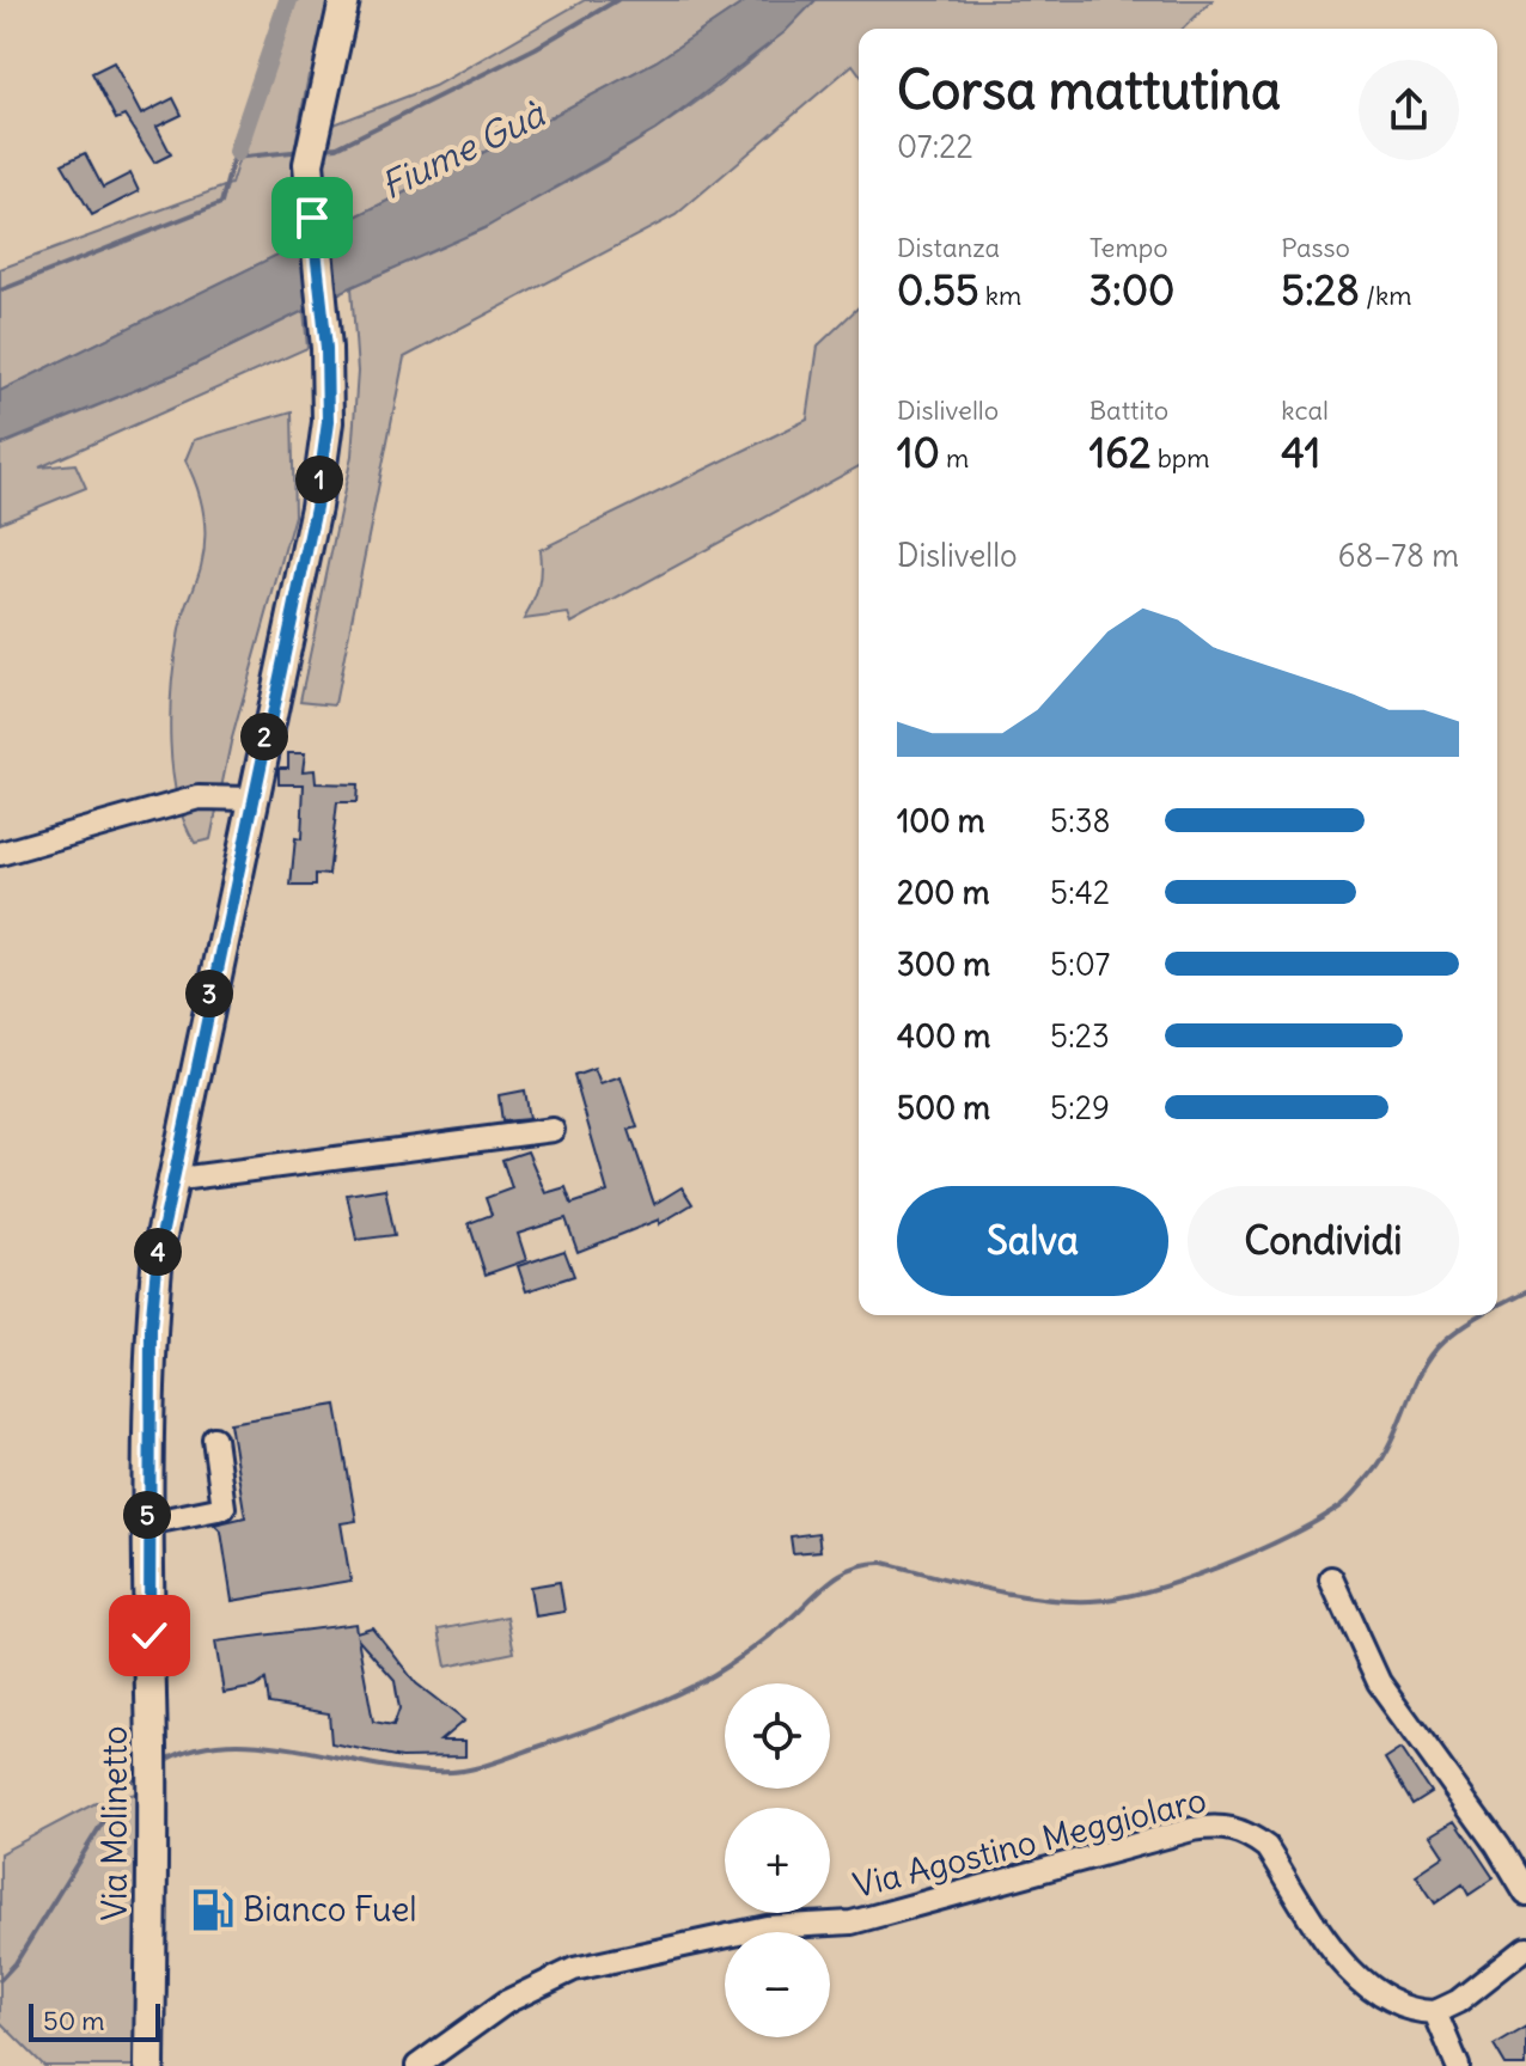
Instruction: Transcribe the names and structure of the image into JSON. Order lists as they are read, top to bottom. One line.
{"streets":{"main road":["Via Molinetto"],"street":["Via Agostino Meggiolaro"]},"water":["Fiume Guà"],"places":{"fuel station":["Bianco Fuel"]},"scale_bar":"50 m","page":{"heading":["Corsa mattutina","07:22"],"stats":[["Distanza","0.55 km"],["Tempo","3:00"],["Passo","5:28 /km"],["Dislivello","10 m"],["Battito","162 bpm"],["kcal","41"]],"pins":["1","2","3","4","5"],"chart":["Dislivello","68–78 m"],"list":[{"name":"100 m","note":"5:38"},{"name":"200 m","note":"5:42"},{"name":"300 m","note":"5:07"},{"name":"400 m","note":"5:23"},{"name":"500 m","note":"5:29"}],"buttons":["Salva","Condividi"],"map_buttons":["+","−"],"scale":"50 m"}}
